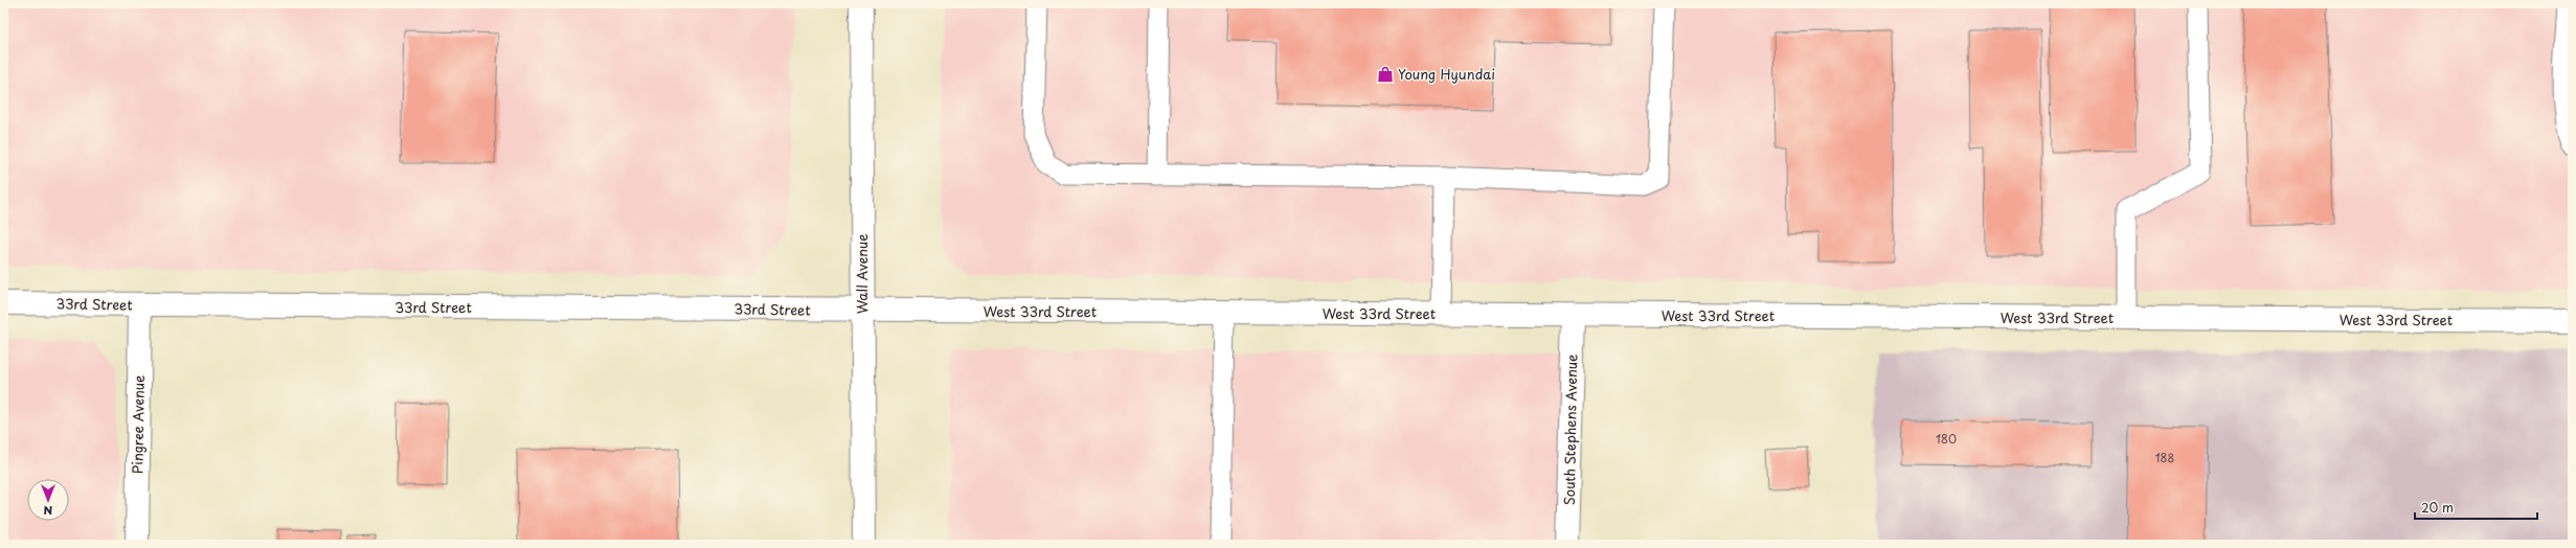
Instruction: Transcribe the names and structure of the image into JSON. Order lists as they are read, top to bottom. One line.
{"streets":{"street":["Wall Avenue","33rd Street","West 33rd Street","Pingree Avenue","South Stephens Avenue"]},"crossings":[["Wall Avenue","33rd Street"],["Wall Avenue","West 33rd Street"],["33rd Street","West 33rd Street"],["33rd Street","Pingree Avenue"],["West 33rd Street","South Stephens Avenue"]],"places":{"shop":["Young Hyundai"]},"house_numbers":["180","188"],"scale_bar":"20 m","north":"bottom"}
